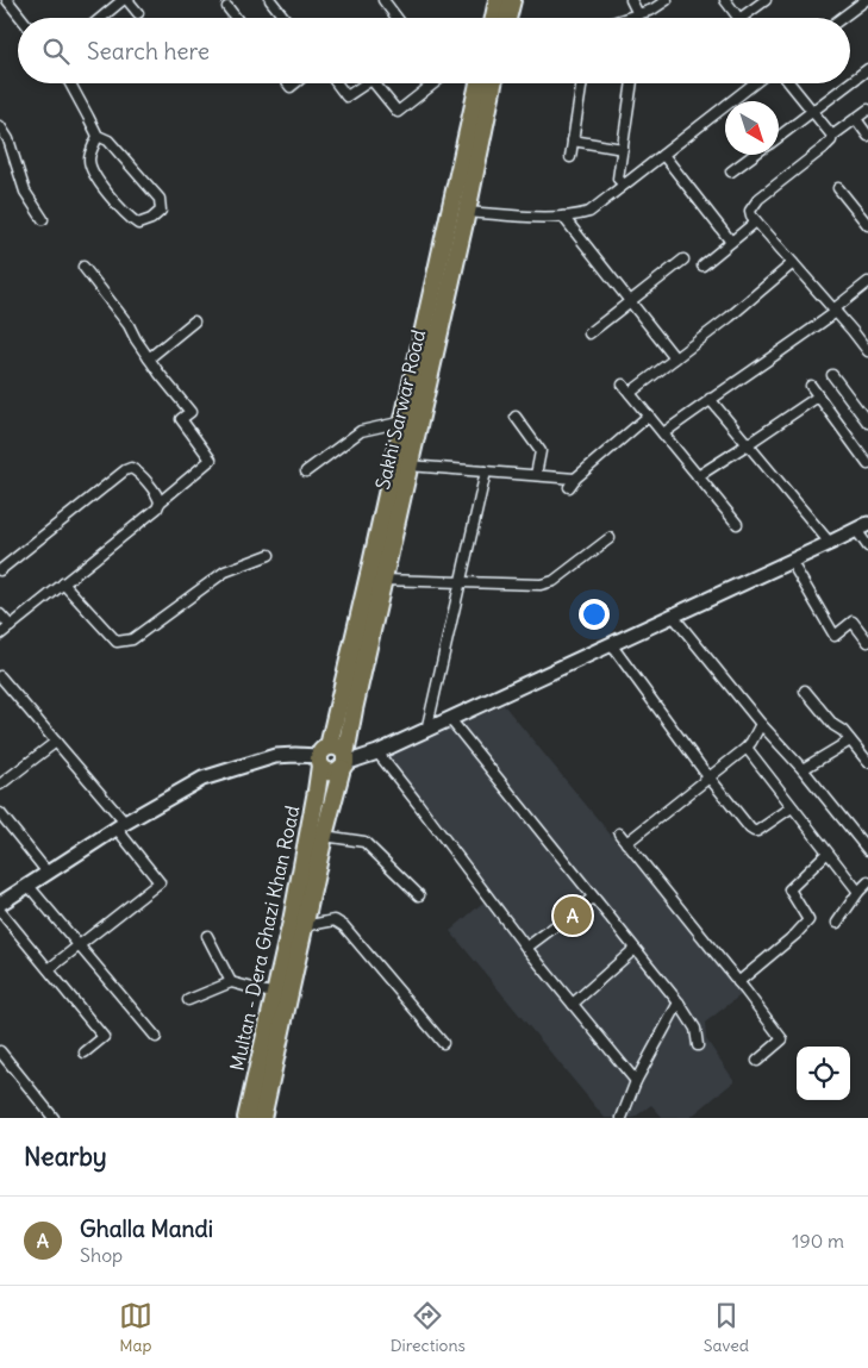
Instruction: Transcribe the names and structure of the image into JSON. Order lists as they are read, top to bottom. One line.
{"streets":{"highway":["Sakhi Sarwar Road","Multan - Dera Ghazi Khan Road"]},"crossings":[["Sakhi Sarwar Road","Multan - Dera Ghazi Khan Road"]],"north":"bottom right","page":{"search":"Search here","pins":"A","heading":"Nearby","list":[{"mark":"A","name":"Ghalla Mandi","note":"Shop","value":"190 m"}],"nav":["Map","Directions","Saved"]}}
